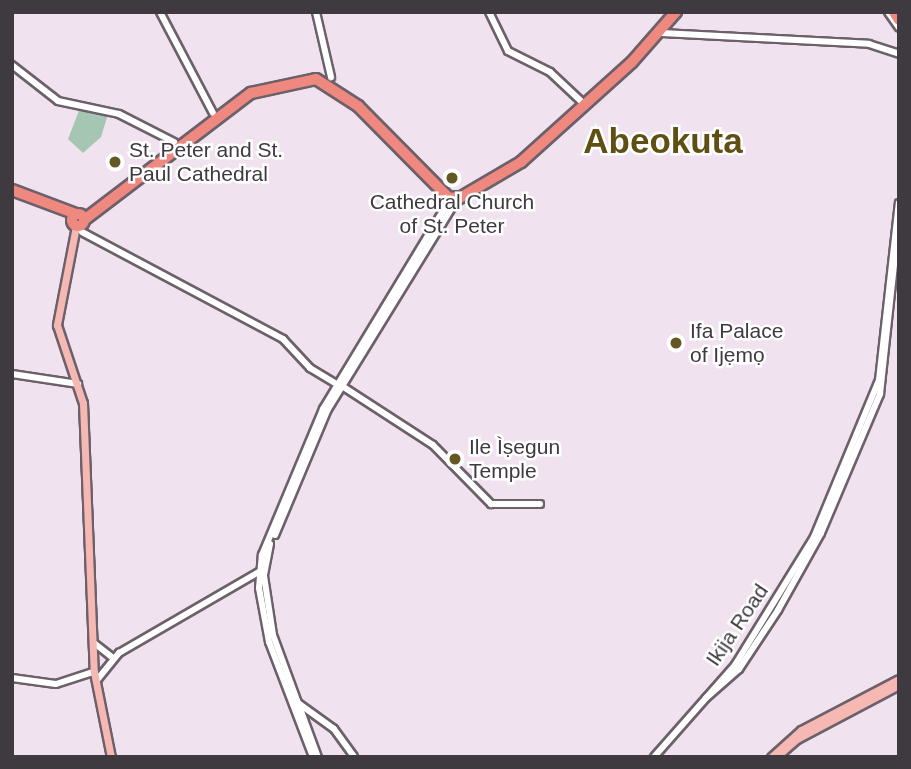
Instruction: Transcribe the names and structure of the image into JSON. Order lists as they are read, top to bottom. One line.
{"streets":{"street":["Ikija Road"]},"districts":["Abeokuta"],"places":["St. Peter and St. Paul Cathedral","Cathedral Church of St. Peter","Ifa Palace of Ijẹmọ","Ile Ìṣegun Temple"]}
